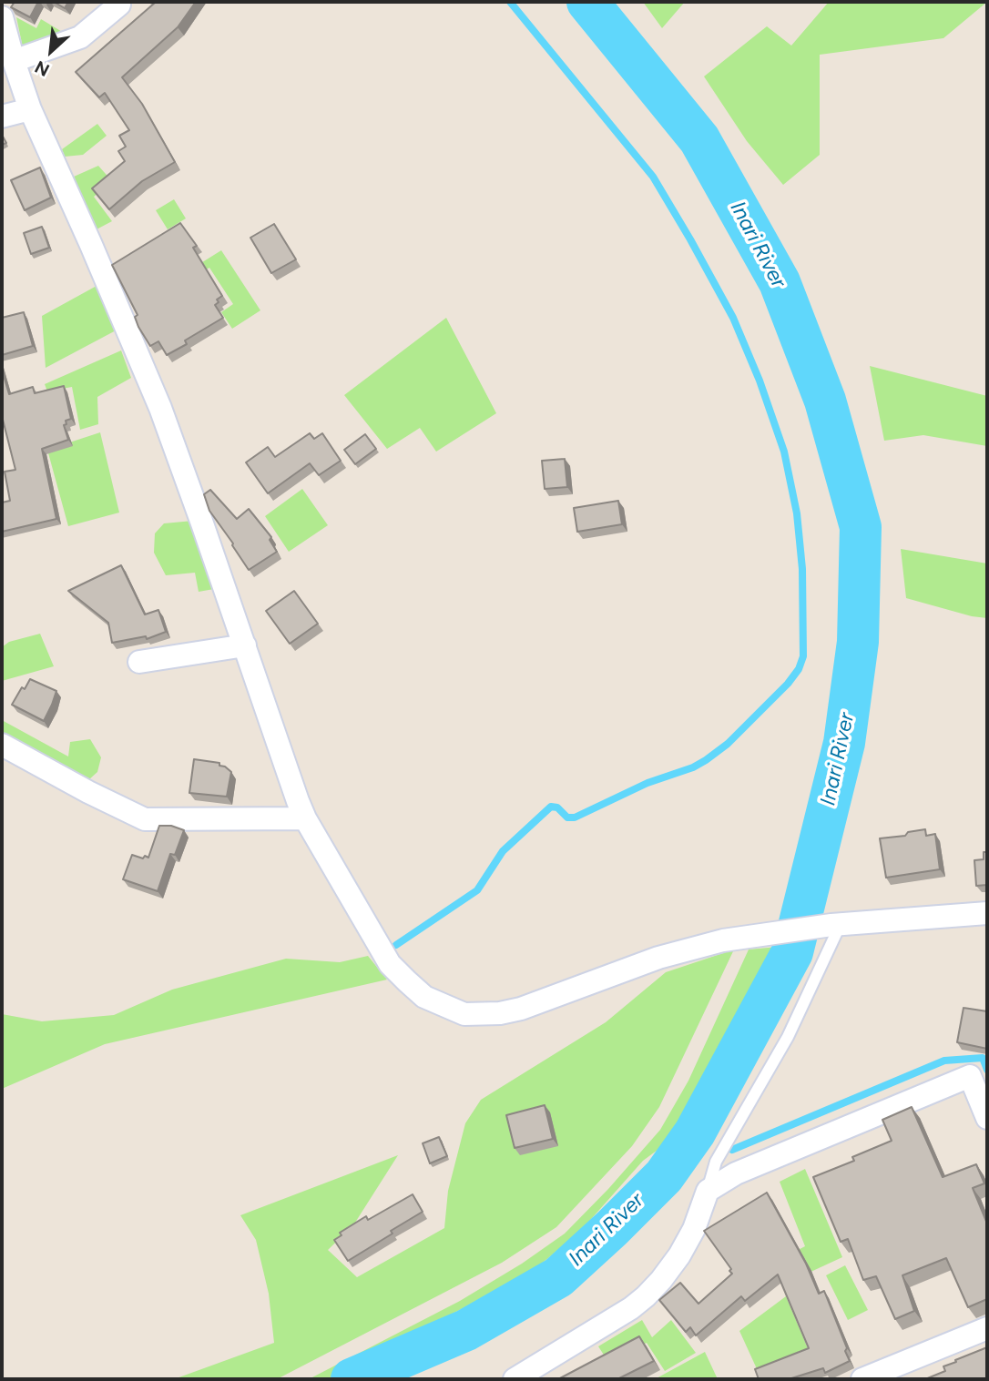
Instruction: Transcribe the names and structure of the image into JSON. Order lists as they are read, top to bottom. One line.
{"water":["Inari River"],"north":"bottom left"}
